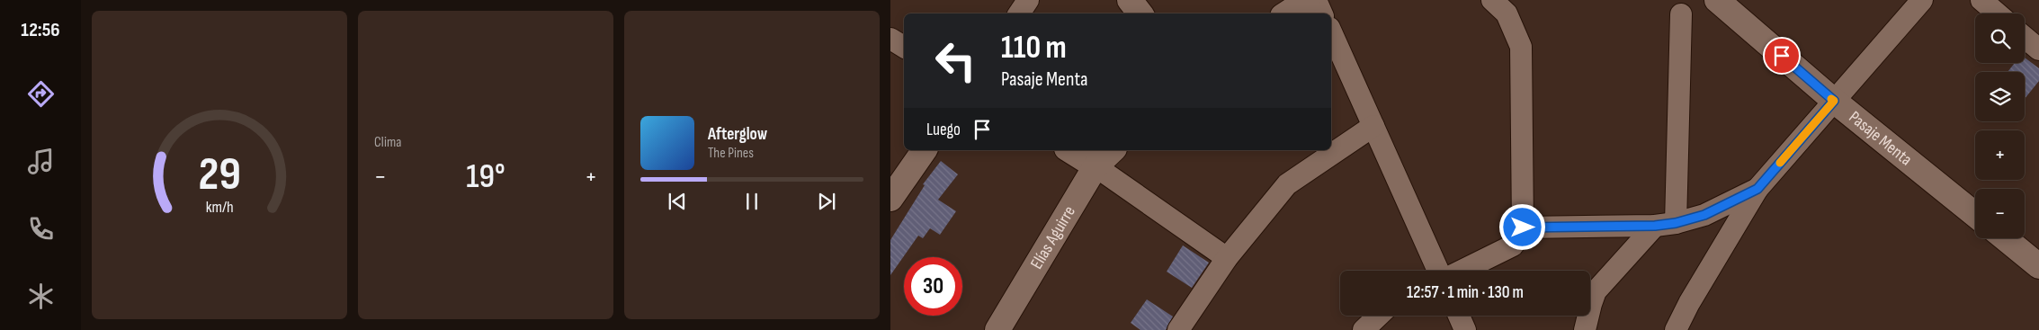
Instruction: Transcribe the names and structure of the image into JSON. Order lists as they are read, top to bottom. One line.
{"streets":{"street":["Pasaje Menta","Elías Aguirre"]},"page":{"tabs":"12:56","tile":"Clima","map_buttons":["+","−"],"turn":["110 m","Pasaje Menta"],"then":"Luego","song":["Afterglow","The Pines"],"heat":["−","19°","+"],"limit":"30","trip":"12:57 · 1 min · 130 m","gauge":["29","km/h"]}}
